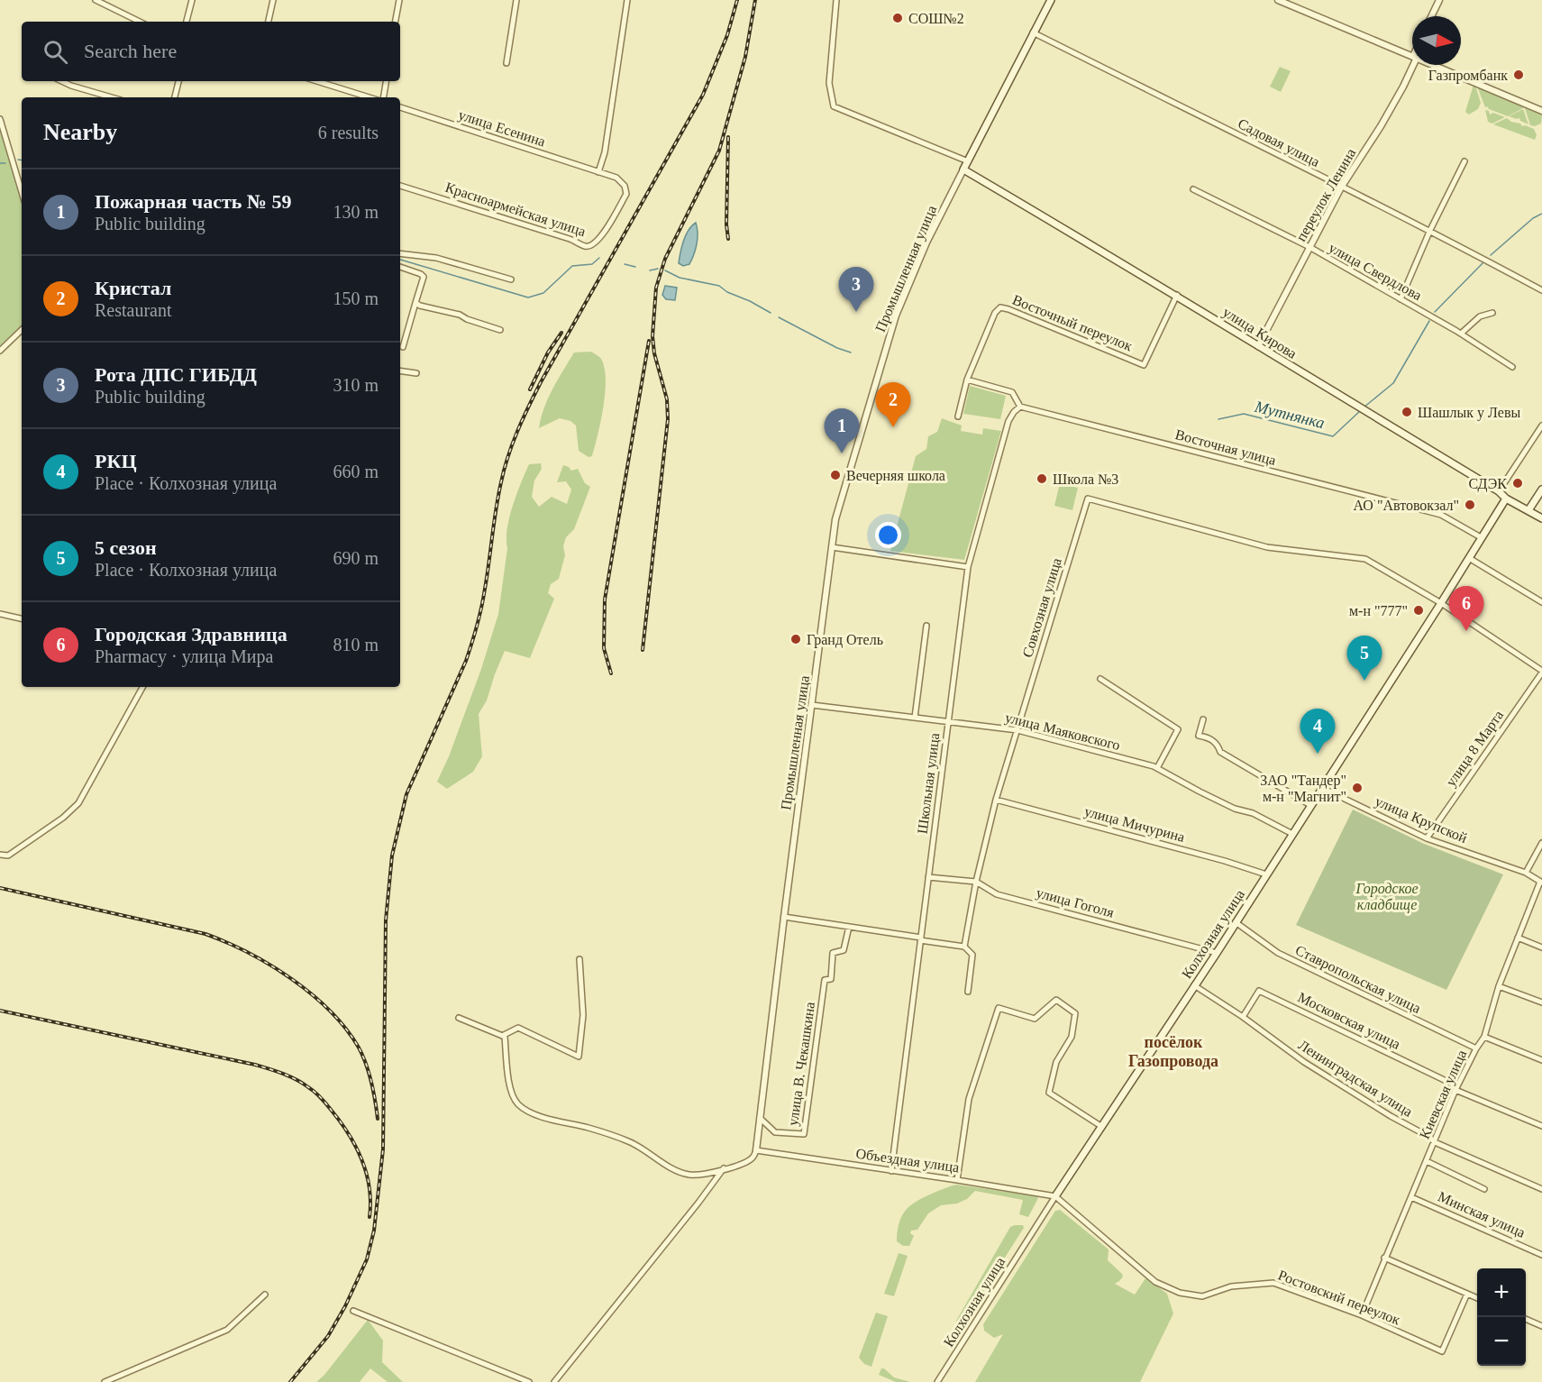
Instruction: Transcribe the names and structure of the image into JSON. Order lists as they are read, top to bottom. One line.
{"streets":{"main road":["Промышленная улица","улица Кирова","Колхозная улица"],"street":["улица Есенина","Садовая улица","переулок Ленина","Красноармейская улица","улица Свердлова","Восточный переулок","Восточная улица","Совхозная улица","улица Маяковского","улица 8 Марта","Школьная улица","улица Крупской","улица Мичурина","улица Гоголя","Ставропольская улица","Московская улица","улица В. Чекашкина","Ленинградская улица","Киевская улица","Объездная улица","Минская улица","Ростовский переулок"]},"crossings":[["улица Есенина","Красноармейская улица"],["Садовая улица","переулок Ленина"],["Садовая улица","Промышленная улица"],["переулок Ленина","улица Свердлова"],["переулок Ленина","улица Кирова"],["Промышленная улица","улица Кирова"],["Промышленная улица","улица Маяковского"],["Промышленная улица","улица В. Чекашкина"],["Промышленная улица","Объездная улица"],["Восточный переулок","улица Кирова"],["Восточный переулок","Восточная улица"],["улица Кирова","Колхозная улица"],["Восточная улица","Школьная улица"],["Восточная улица","Колхозная улица"],["Совхозная улица","улица Маяковского"],["Совхозная улица","улица Мичурина"],["Совхозная улица","улица Гоголя"],["Совхозная улица","Колхозная улица"],["улица Маяковского","Школьная улица"],["улица Маяковского","Колхозная улица"],["улица 8 Марта","улица Крупской"],["Школьная улица","улица Гоголя"],["Школьная улица","Объездная улица"],["улица Крупской","Колхозная улица"],["улица Крупской","Киевская улица"],["улица Мичурина","Колхозная улица"],["улица Гоголя","Колхозная улица"],["Колхозная улица","Ставропольская улица"],["Колхозная улица","Ленинградская улица"],["Колхозная улица","Объездная улица"],["Колхозная улица","Ростовский переулок"],["Ставропольская улица","Киевская улица"],["Московская улица","Ленинградская улица"],["Московская улица","Киевская улица"],["Ленинградская улица","Киевская улица"],["Киевская улица","Минская улица"],["Киевская улица","Ростовский переулок"],["Объездная улица","Ростовский переулок"]],"districts":["посёлок Газопровода"],"water":["Мутнянка"],"parks":["Городское кладбище"],"places":["СОШ№2","Газпромбанк","Шашлык у Левы","Вечерняя школа","Школа №3","СДЭК","АО \"Автовокзал\"","м-н \"777\"","Гранд Отель","ЗАО \"Тандер\" м-н \"Магнит\""],"north":"right","page":{"search":"Search here","heading":["Nearby","6 results"],"list":[{"mark":"1","name":"Пожарная часть № 59","note":"Public building","value":"130 m"},{"mark":"2","name":"Кристал","note":"Restaurant","value":"150 m"},{"mark":"3","name":"Рота ДПС ГИБДД","note":"Public building","value":"310 m"},{"mark":"4","name":"РКЦ","note":"Place · Колхозная улица","value":"660 m"},{"mark":"5","name":"5 сезон","note":"Place · Колхозная улица","value":"690 m"},{"mark":"6","name":"Городская Здравница","note":"Pharmacy · улица Мира","value":"810 m"}],"pins":["3","2","1","6","5","4"],"map_buttons":["+","−"]}}
